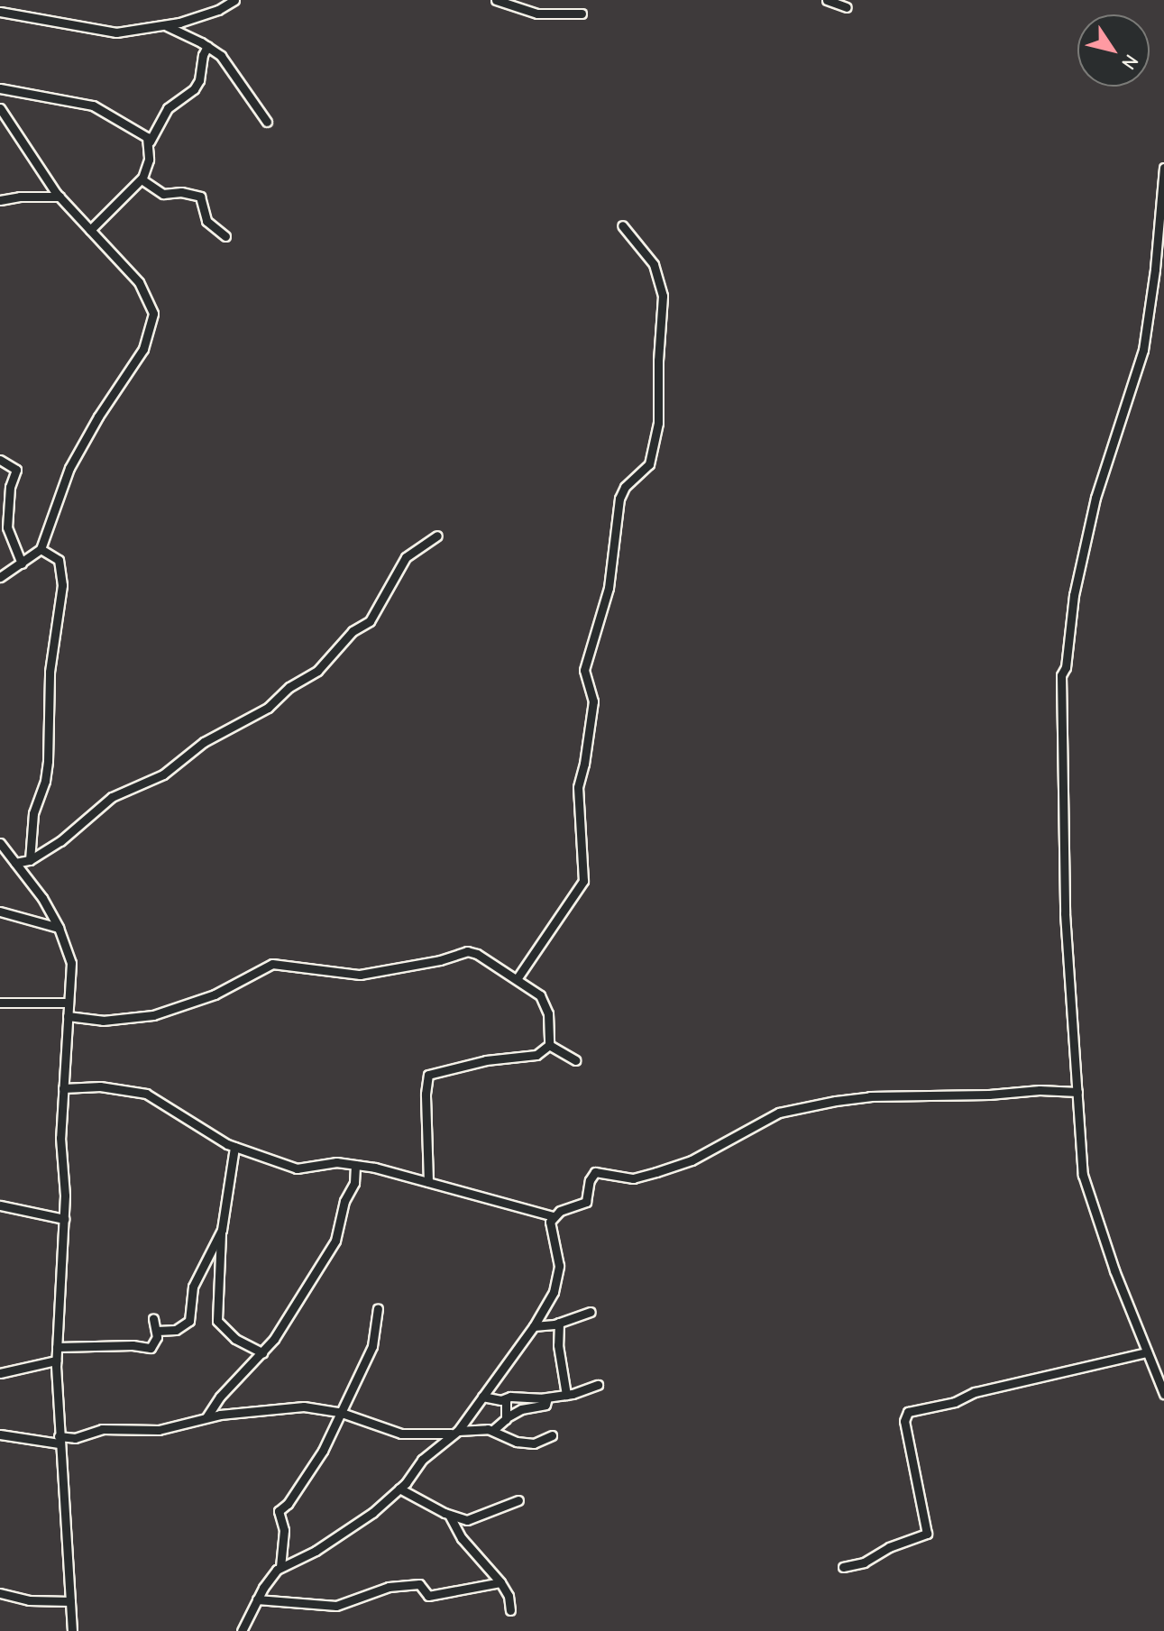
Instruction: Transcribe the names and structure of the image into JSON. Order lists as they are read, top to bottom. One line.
{"north":"bottom right"}
